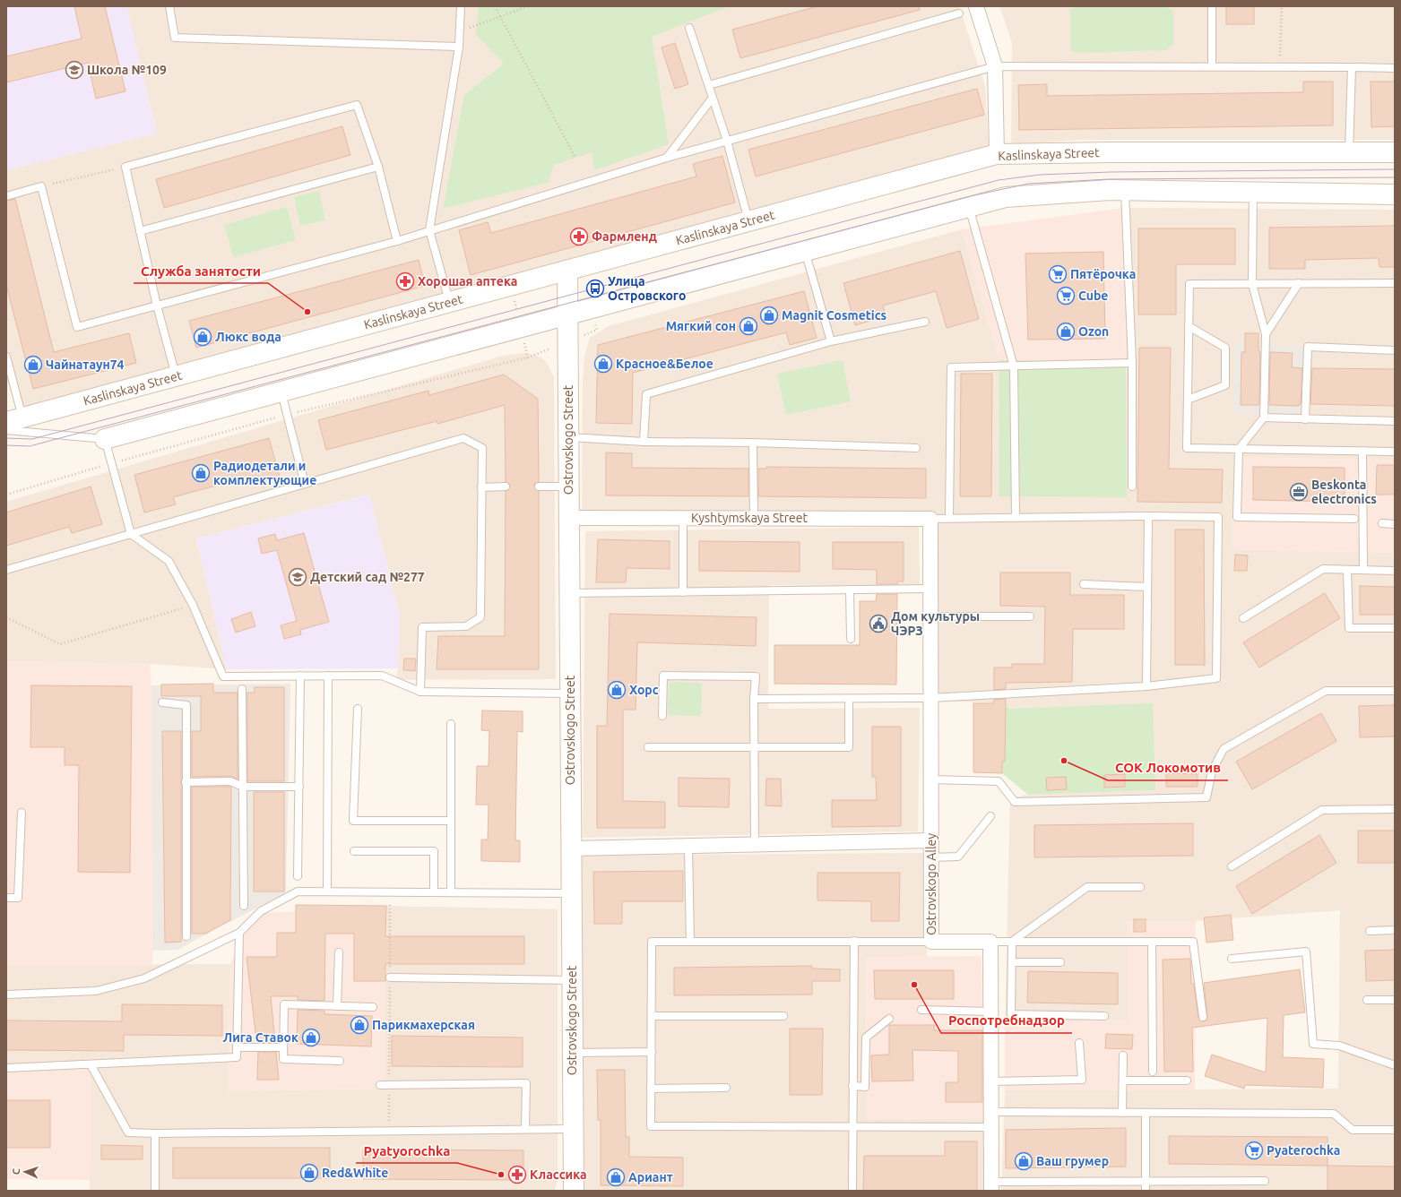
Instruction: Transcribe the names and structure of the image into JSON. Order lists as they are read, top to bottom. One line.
{"streets":{"main road":["Kaslinskaya Street","Ostrovskogo Street"],"street":["Kyshtymskaya Street","Ostrovskogo Alley"]},"crossings":[["Kaslinskaya Street","Ostrovskogo Street"],["Ostrovskogo Street","Kyshtymskaya Street"],["Kyshtymskaya Street","Ostrovskogo Alley"]],"places":{"school or university":["Школа №109","Детский сад №277"],"pharmacy":["Фармленд","Хорошая аптека","Классика"],"supermarket":["Пятёрочка","Cube","Pyaterochka"],"bus stop":["Улица Островского"],"other":["Служба занятости","СОК Локомотив","Роспотребнадзор","Pyatyorochka"],"shop":["Magnit Cosmetics","Мягкий сон","Ozon","Люкс вода","Красное&Белое","Чайнатаун74","Радиодетали и комплектующие","Хорс","Парикмахерская","Лига Ставок","Ваш грумер","Red&White","Ариант"],"office":["Beskonta electronics"],"public building":["Дом культуры ЧЭРЗ"]},"north":"left"}
